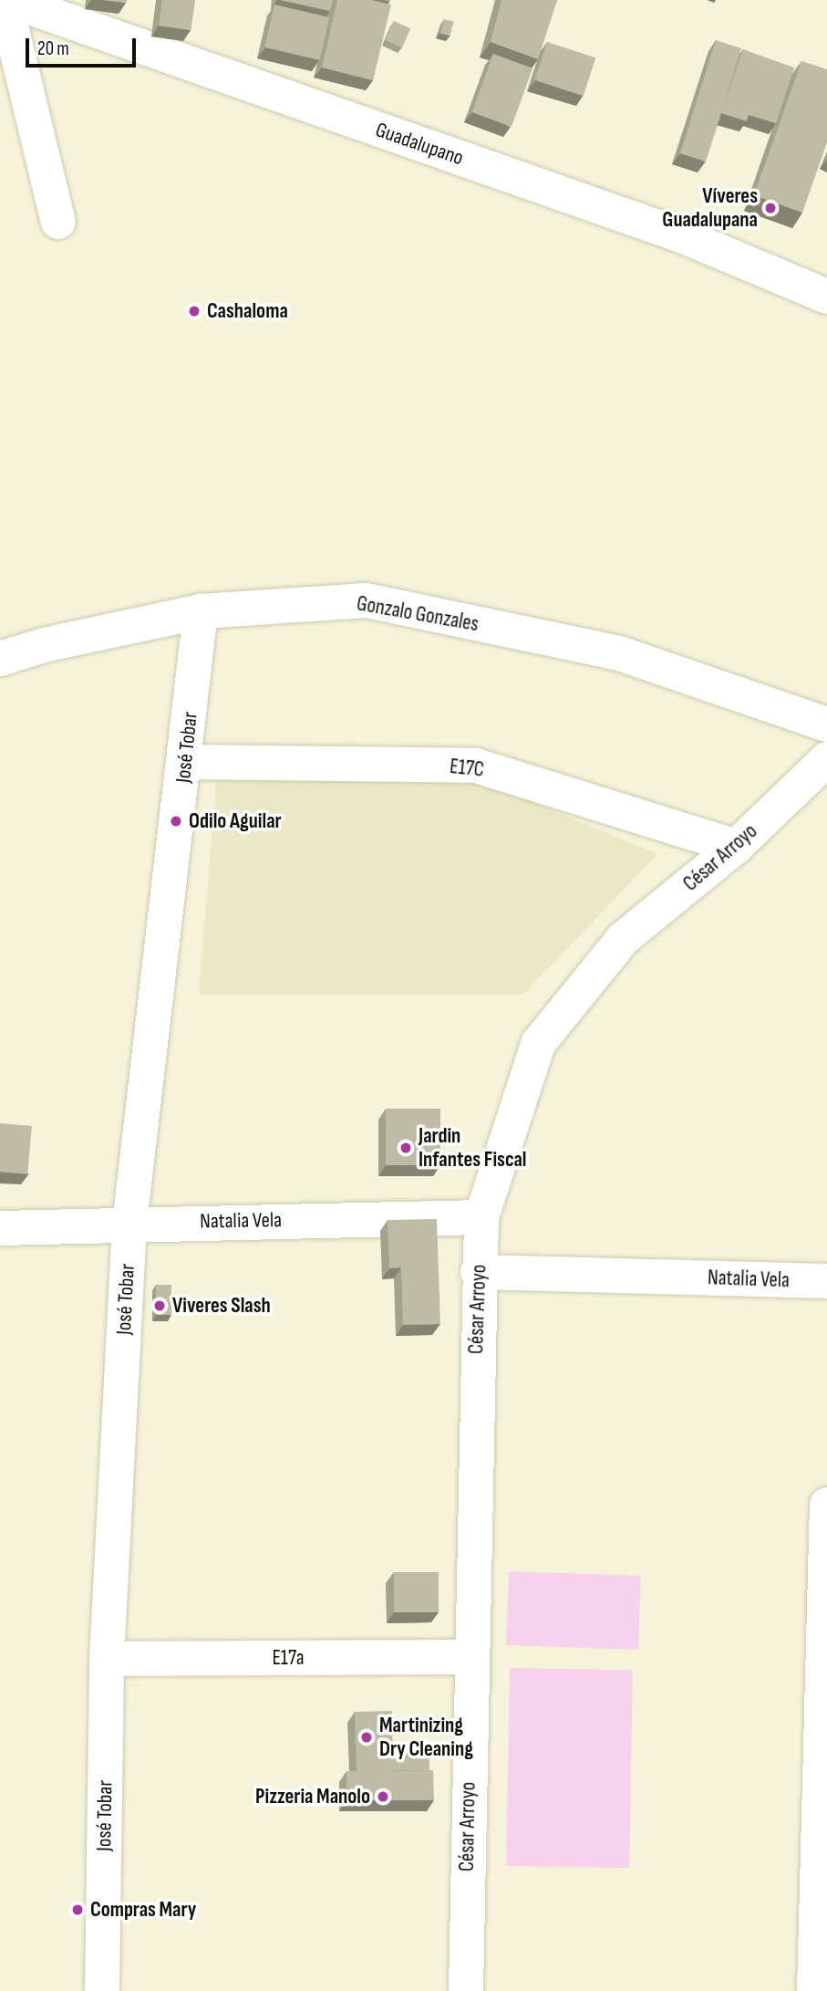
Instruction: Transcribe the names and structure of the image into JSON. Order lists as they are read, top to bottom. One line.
{"streets":{"street":["Guadalupano","Gonzalo Gonzales","José Tobar","E17C","César Arroyo","Natalia Vela","E17a"]},"crossings":[["Gonzalo Gonzales","José Tobar"],["José Tobar","E17C"],["José Tobar","Natalia Vela"],["José Tobar","E17a"],["E17C","César Arroyo"],["César Arroyo","Natalia Vela"],["César Arroyo","E17a"]],"places":["Víveres Guadalupana","Cashaloma","Odilo Aguilar","Jardin Infantes Fiscal","Viveres Slash","Martinizing Dry Cleaning","Pizzeria Manolo","Compras Mary"],"scale_bar":"20 m"}
